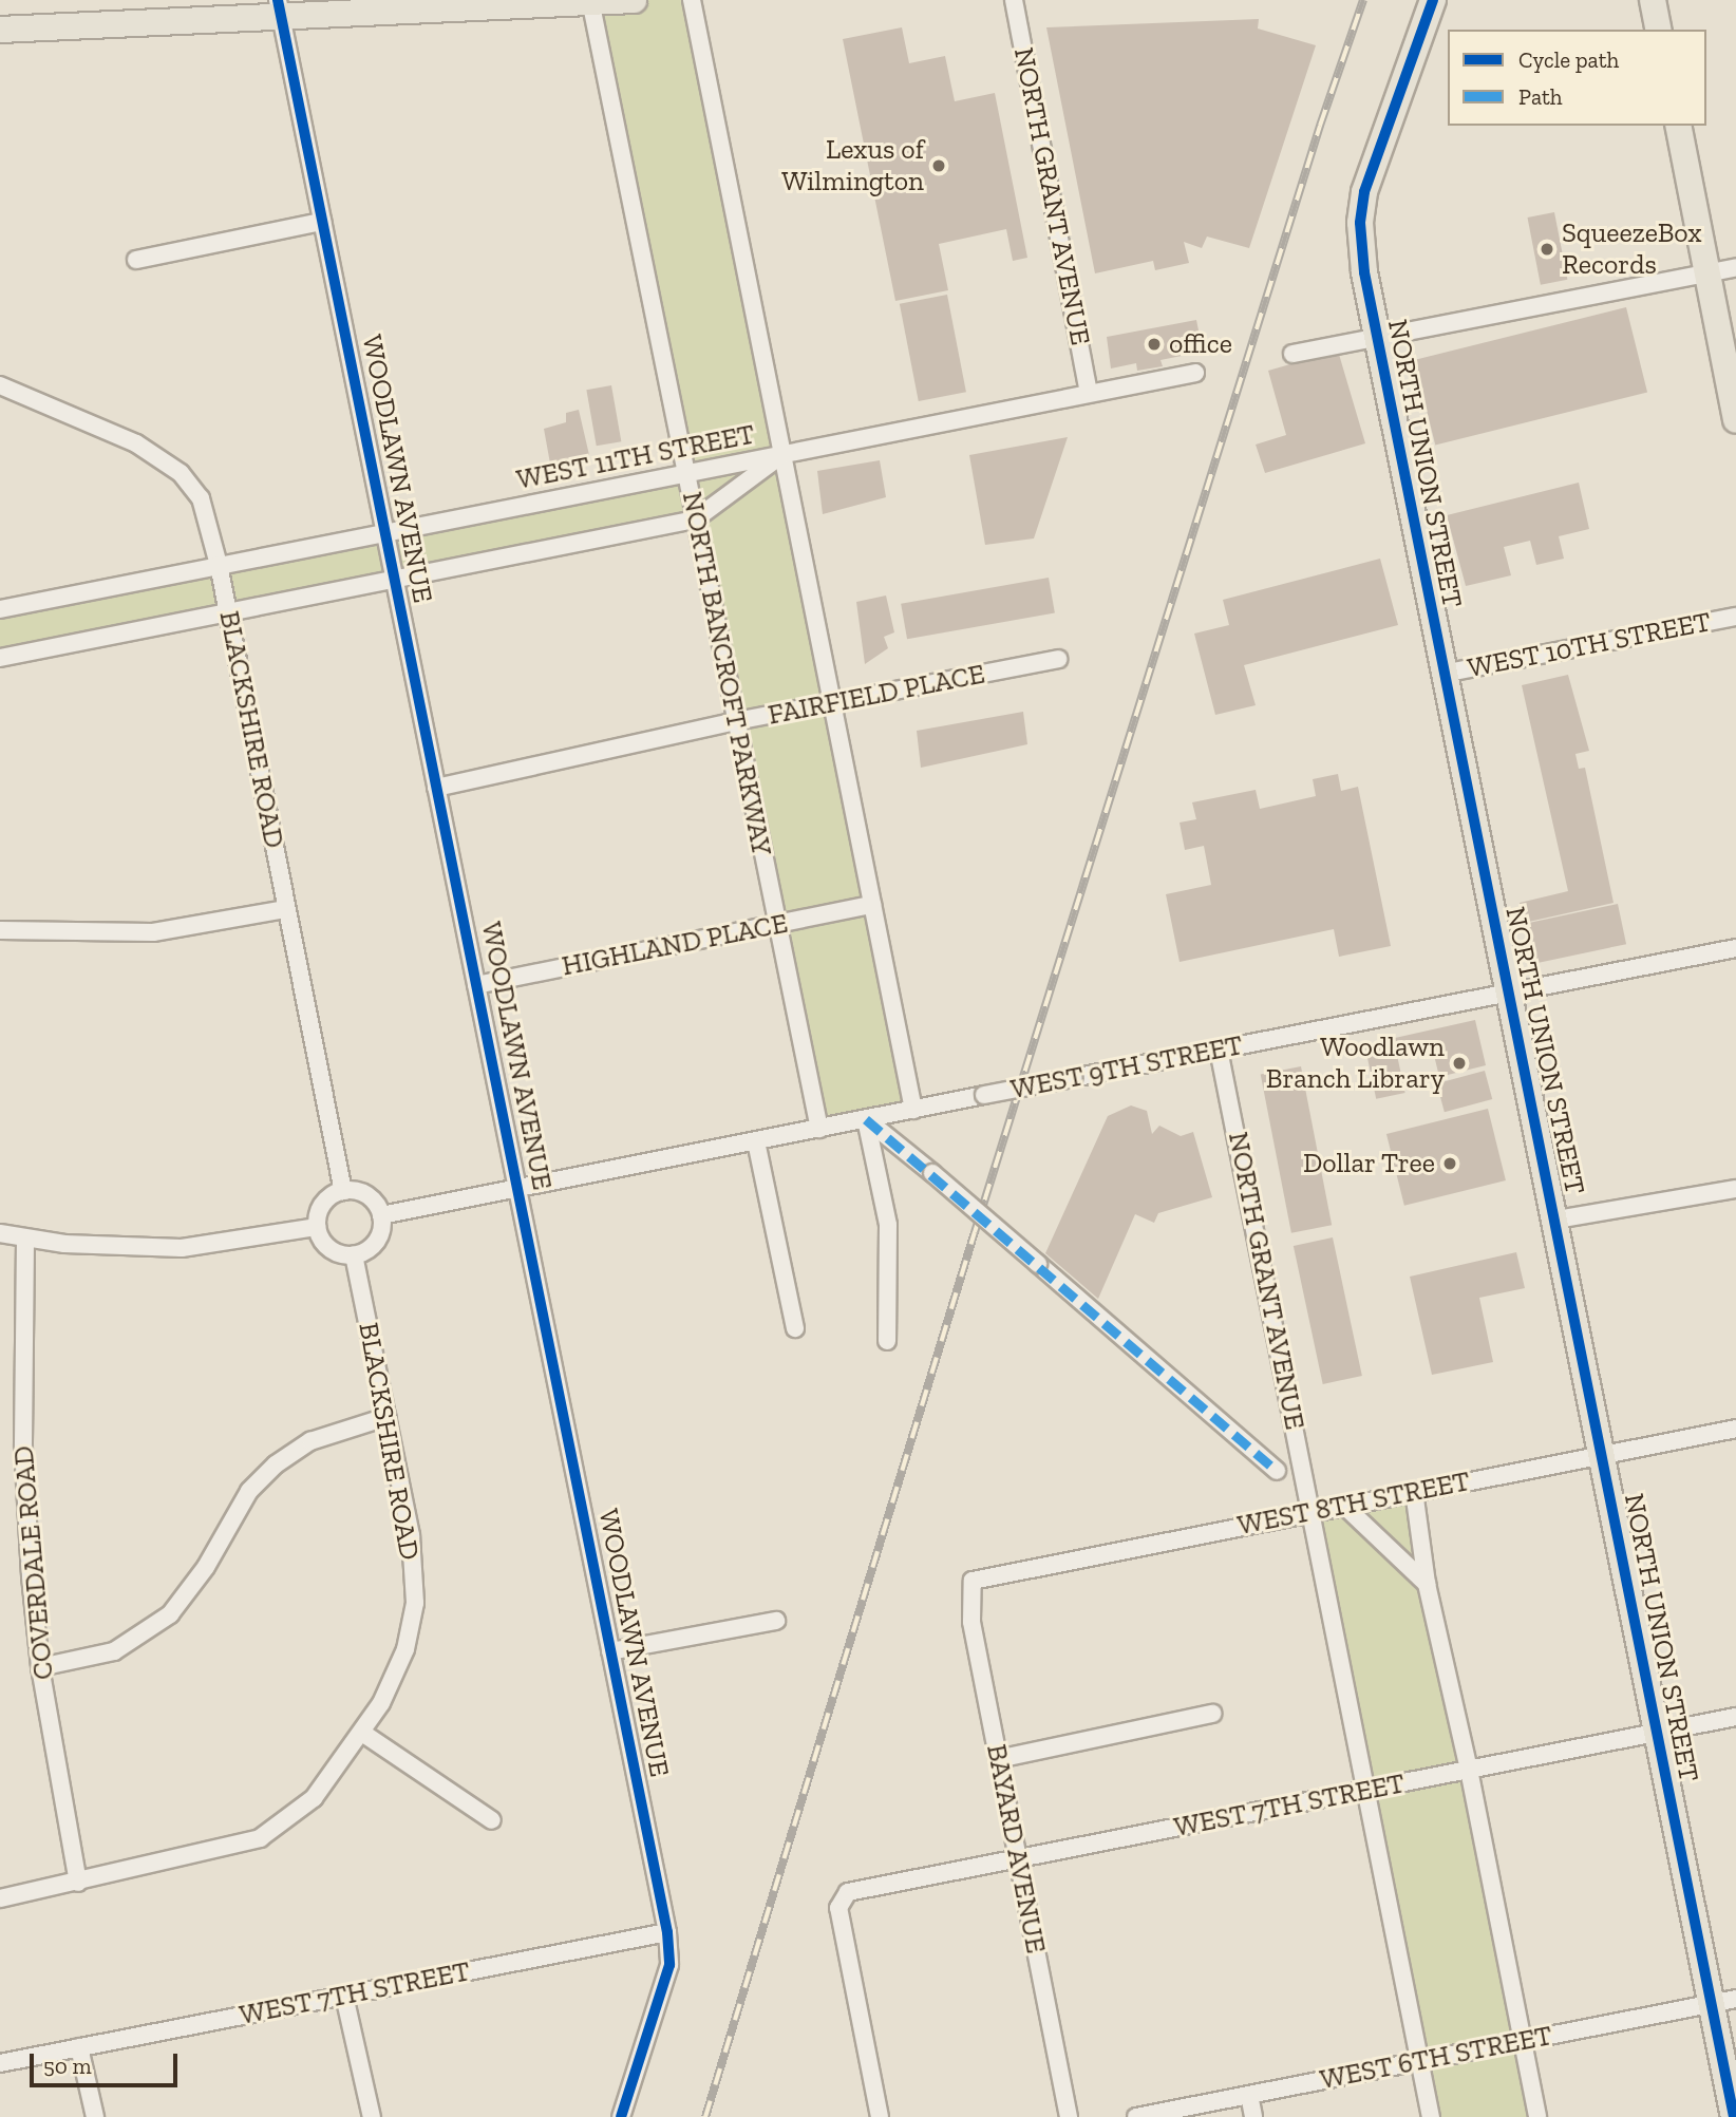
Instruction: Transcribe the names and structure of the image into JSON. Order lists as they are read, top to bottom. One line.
{"streets":{"main road":["NORTH UNION STREET"],"street":["NORTH GRANT AVENUE","WEST 11TH STREET","WOODLAWN AVENUE","WEST 10TH STREET","NORTH BANCROFT PARKWAY","FAIRFIELD PLACE","BLACKSHIRE ROAD","HIGHLAND PLACE","WEST 9TH STREET","WEST 8TH STREET","COVERDALE ROAD","WEST 7TH STREET","BAYARD AVENUE","WEST 6TH STREET"]},"crossings":[["NORTH GRANT AVENUE","WEST 11TH STREET"],["NORTH GRANT AVENUE","WEST 9TH STREET"],["NORTH GRANT AVENUE","WEST 8TH STREET"],["NORTH GRANT AVENUE","WEST 7TH STREET"],["NORTH GRANT AVENUE","WEST 6TH STREET"],["WEST 11TH STREET","WOODLAWN AVENUE"],["WEST 11TH STREET","NORTH BANCROFT PARKWAY"],["WEST 11TH STREET","BLACKSHIRE ROAD"],["NORTH UNION STREET","WEST 10TH STREET"],["NORTH UNION STREET","WEST 9TH STREET"],["NORTH UNION STREET","WEST 8TH STREET"],["NORTH UNION STREET","WEST 7TH STREET"],["NORTH UNION STREET","WEST 6TH STREET"],["WOODLAWN AVENUE","FAIRFIELD PLACE"],["WOODLAWN AVENUE","HIGHLAND PLACE"],["WOODLAWN AVENUE","WEST 9TH STREET"],["WOODLAWN AVENUE","WEST 7TH STREET"],["NORTH BANCROFT PARKWAY","FAIRFIELD PLACE"],["NORTH BANCROFT PARKWAY","HIGHLAND PLACE"],["NORTH BANCROFT PARKWAY","WEST 9TH STREET"],["BLACKSHIRE ROAD","WEST 9TH STREET"],["BLACKSHIRE ROAD","COVERDALE ROAD"],["WEST 8TH STREET","BAYARD AVENUE"],["WEST 7TH STREET","BAYARD AVENUE"]],"places":["Lexus of Wilmington","SqueezeBox Records","office","Woodlawn Branch Library","Dollar Tree"],"legend":["Cycle path","Path"],"scale_bar":"50 m"}
